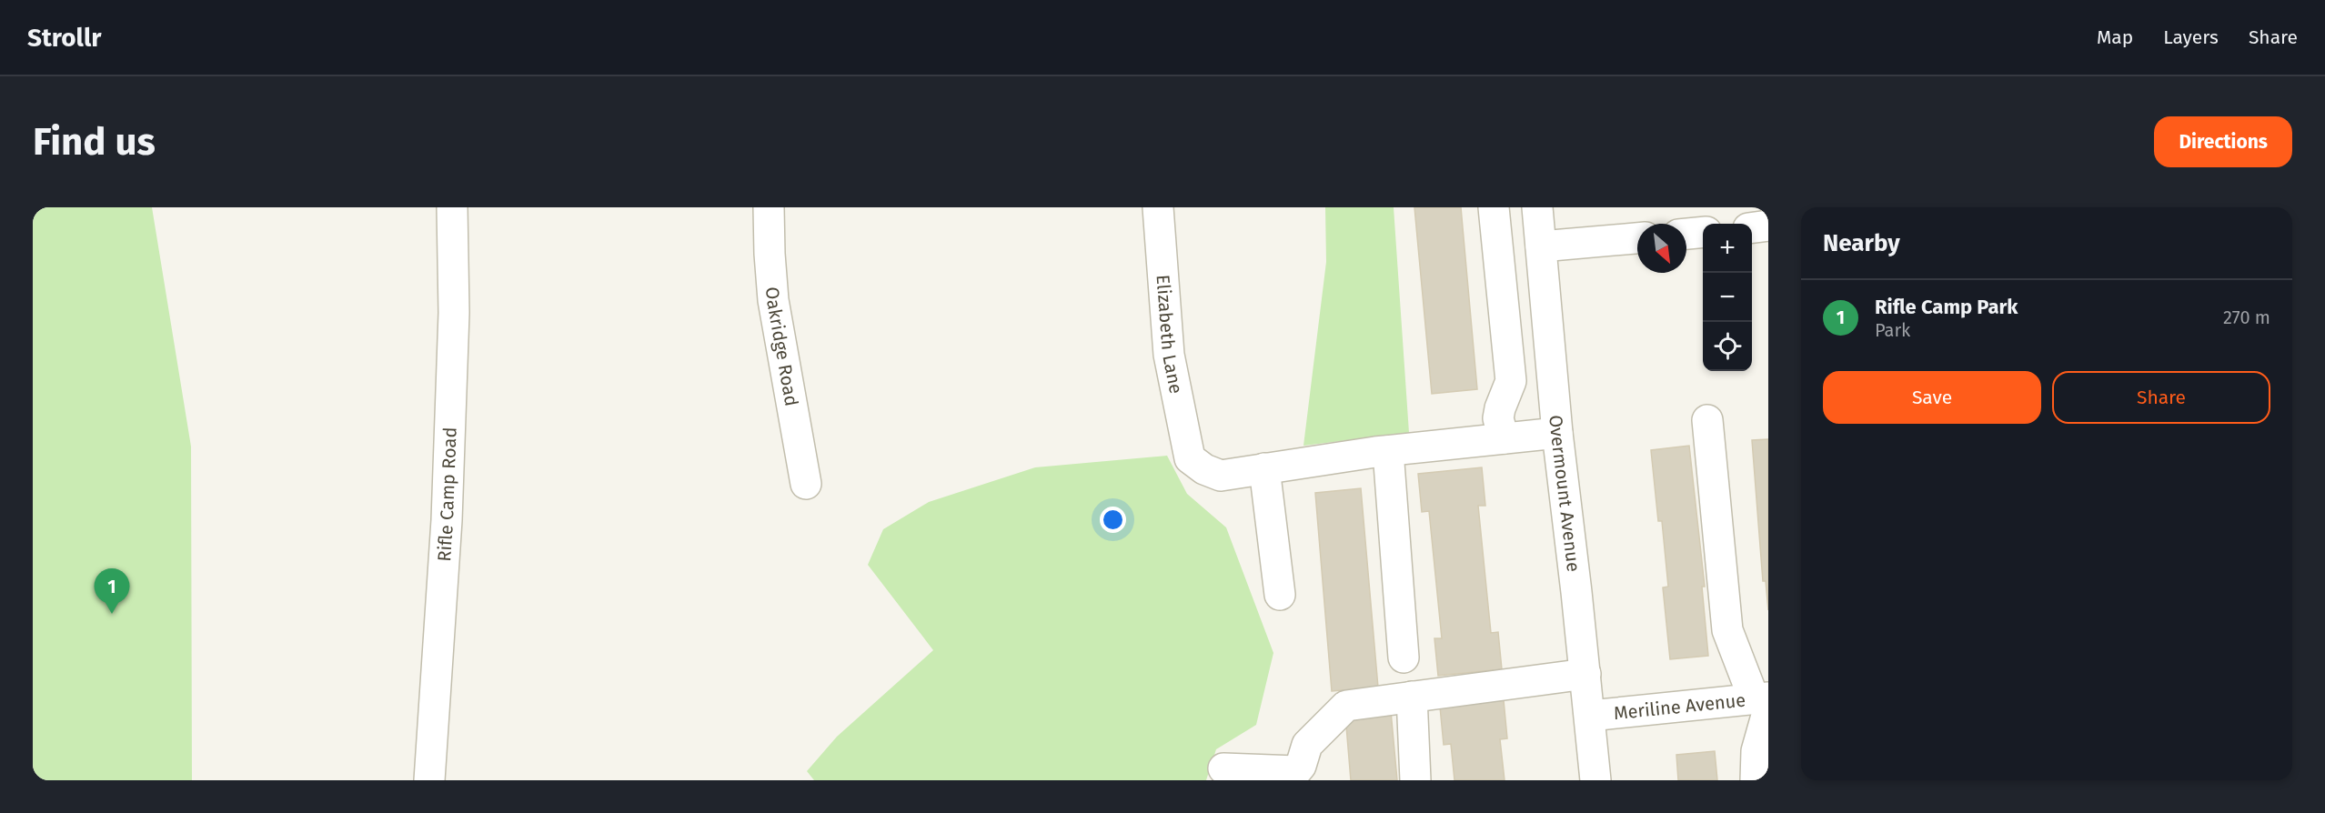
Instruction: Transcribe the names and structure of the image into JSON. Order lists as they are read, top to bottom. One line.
{"streets":{"street":["Elizabeth Lane","Oakridge Road","Rifle Camp Road","Overmount Avenue","Meriline Avenue"]},"crossings":[["Overmount Avenue","Meriline Avenue"]],"north":"bottom right","page":{"header":"Strollr","nav":["Map","Layers","Share"],"buttons":["Directions",["Save","Share"]],"title":"Find us","heading":"Nearby","map_buttons":["+","−"],"list":[{"mark":"1","name":"Rifle Camp Park","note":"Park","value":"270 m"}],"pins":"1"}}
